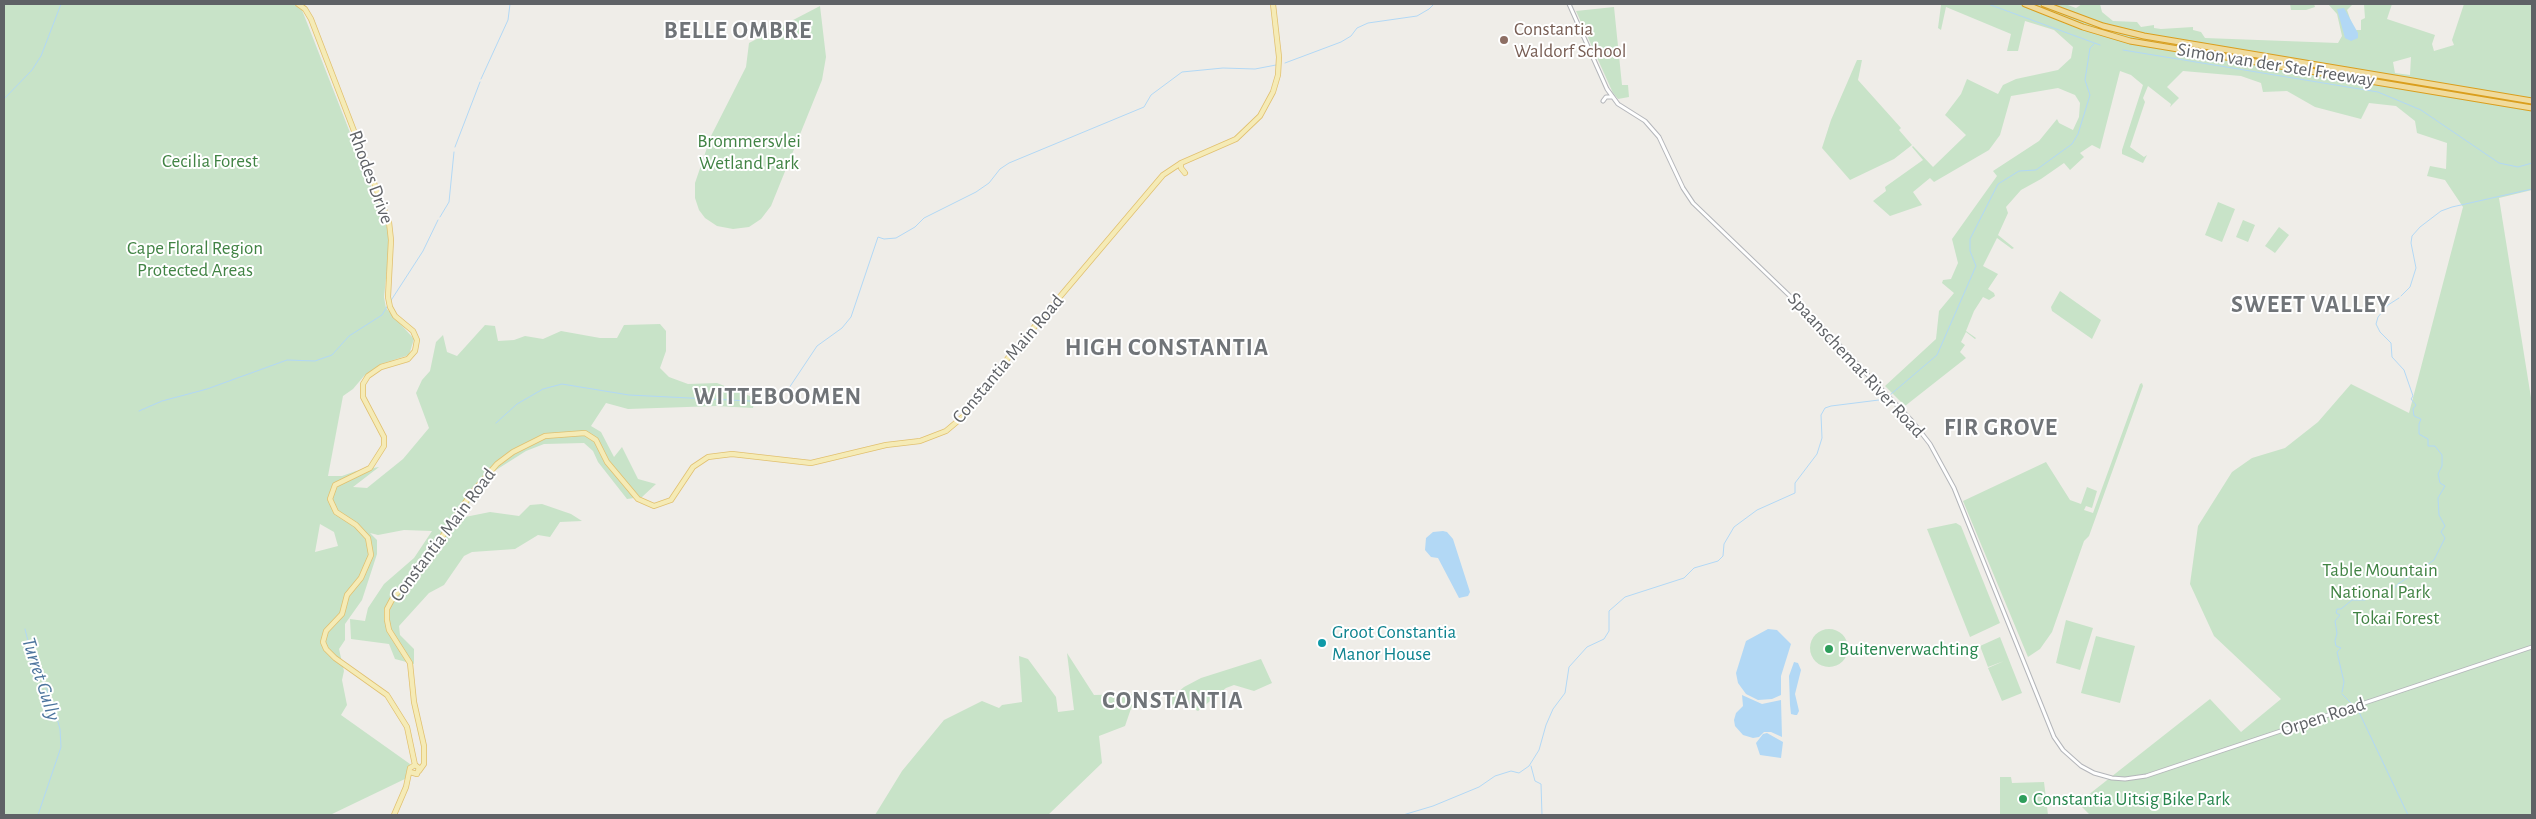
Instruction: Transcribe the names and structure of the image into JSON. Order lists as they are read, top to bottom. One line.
{"streets":{"highway":["Simon van der Stel Freeway"],"main road":["Rhodes Drive","Constantia Main Road","Spaanschemat River Road","Orpen Road"]},"crossings":[["Spaanschemat River Road","Orpen Road"]],"districts":["BELLE OMBRE","SWEET VALLEY","HIGH CONSTANTIA","WITTEBOOMEN","FIR GROVE","CONSTANTIA"],"water":["Turret Gully"],"parks":["Brommersvlei Wetland Park","Cecilia Forest","Cape Floral Region Protected Areas","Table Mountain National Park","Tokai Forest"],"places":["Constantia Waldorf School","Groot Constantia Manor House","Buitenverwachting","Constantia Uitsig Bike Park"]}
